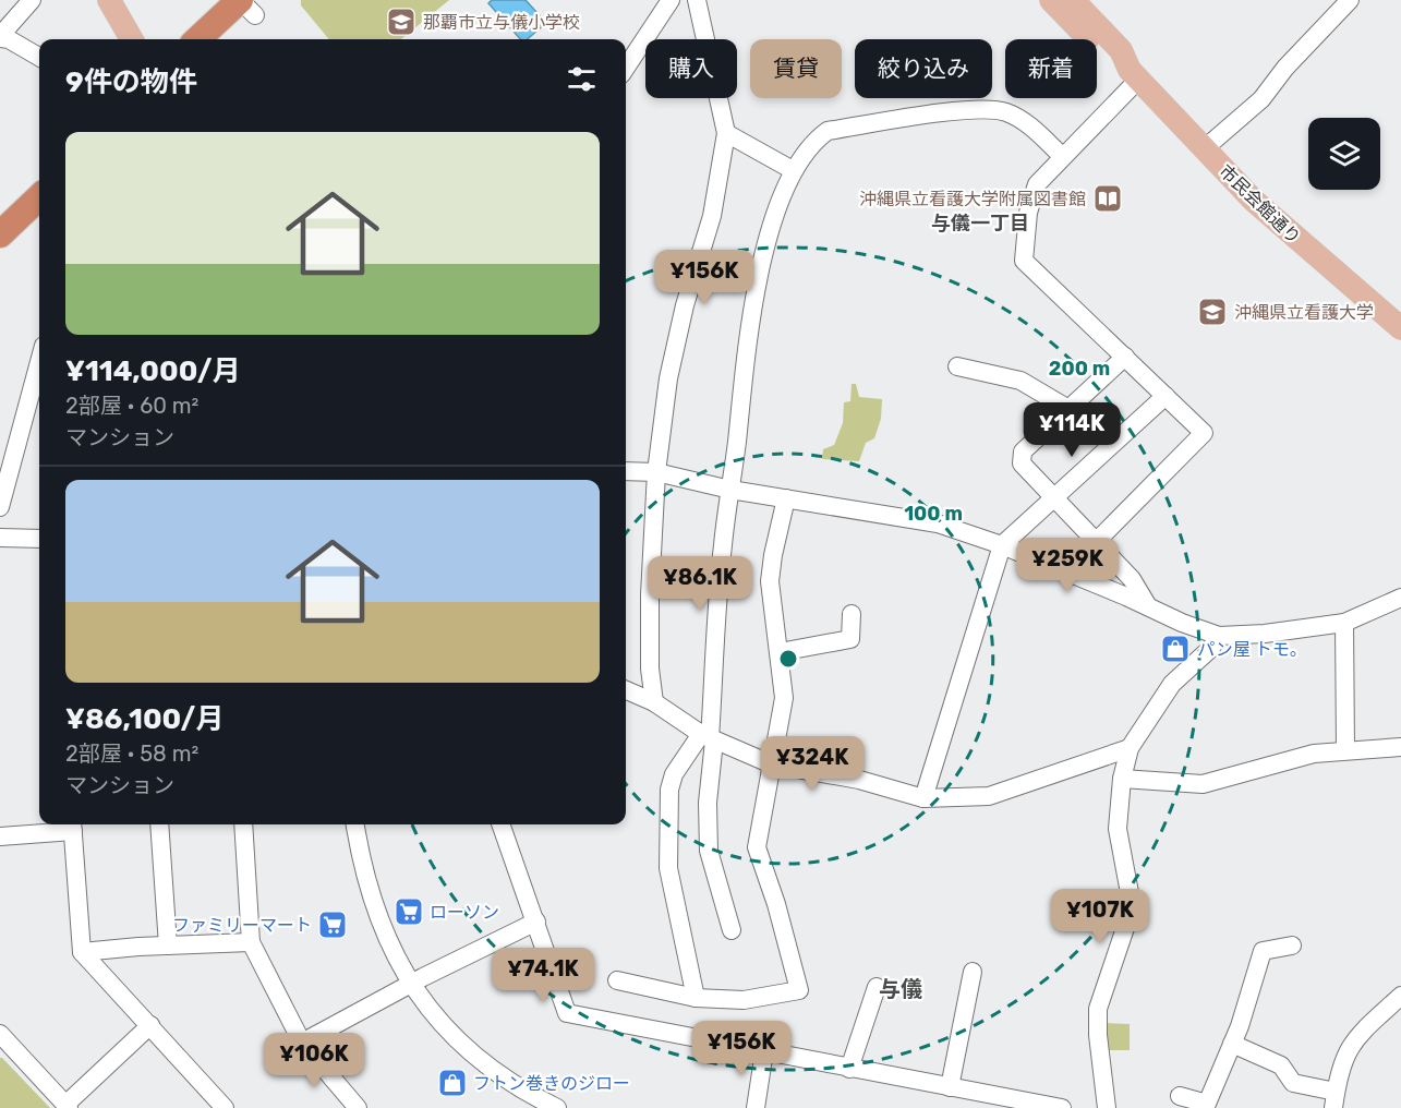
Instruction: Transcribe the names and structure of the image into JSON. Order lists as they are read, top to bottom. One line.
{"streets":{"main road":["市民会館通り"]},"districts":["与儀一丁目","与儀"],"places":{"school or university":["那覇市立与儀小学校","沖縄県立看護大学"],"library":["沖縄県立看護大学附属図書館"],"shop":["パン屋 トモ。","フトン巻きのジロー"],"supermarket":["ローソン","ファミリーマート"]},"page":{"chip":["購入","賃貸","絞り込み","新着"],"heading":"9件の物件","list":[{"name":"¥114,000/月","note":"2部屋 · 60 m² · マンション"},{"name":"¥86,100/月","note":"2部屋 · 58 m² · マンション"}],"price":["¥156K","¥114K","¥259K","¥86.1K","¥324K","¥107K","¥74.1K","¥156K","¥106K"]},"rings":["200 m","100 m"]}
